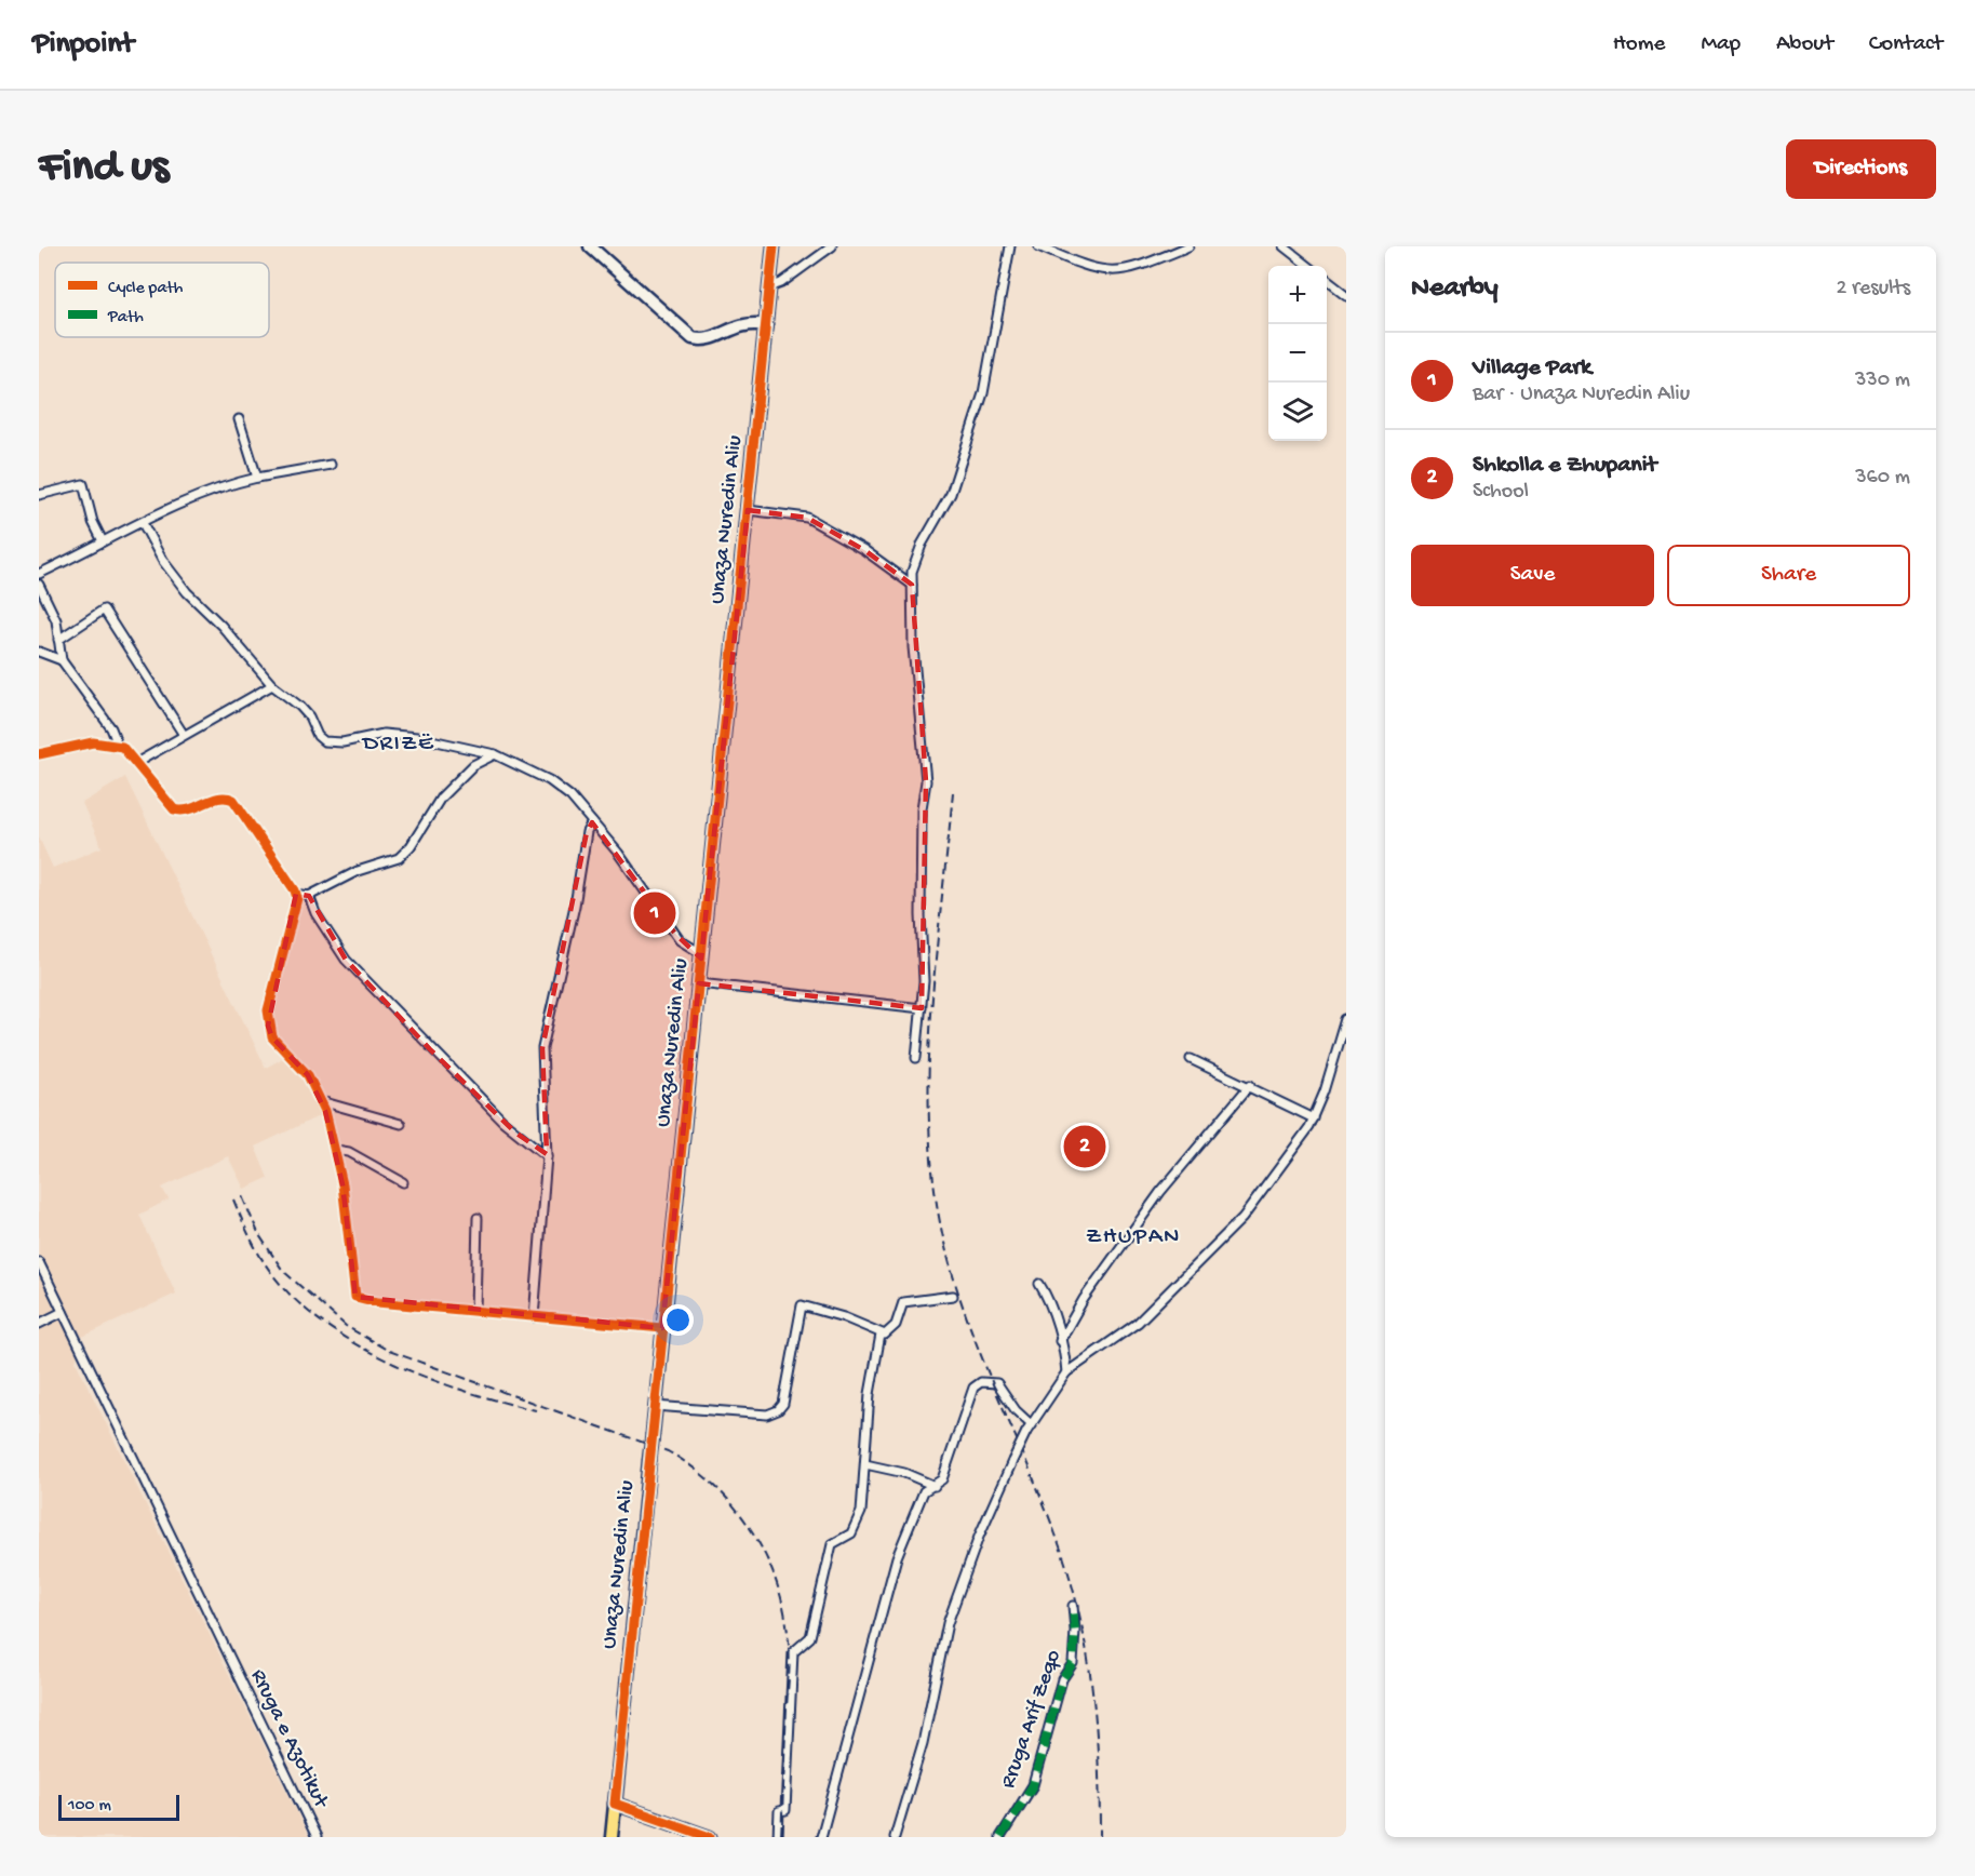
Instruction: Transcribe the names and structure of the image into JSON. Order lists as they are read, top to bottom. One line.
{"streets":{"main road":["Unaza Nuredin Aliu"],"street":["Rruga Arif Zeqo","Rruga e Azotikut"]},"districts":["DRIZË","ZHUPAN"],"legend":["Cycle path","Path"],"scale_bar":"100 m","page":{"header":"Pinpoint","nav":["Home","Map","About","Contact"],"buttons":["Directions",["Save","Share"]],"title":"Find us","heading":["Nearby","2 results"],"map_buttons":["+","−"],"list":[{"mark":"1","name":"Village Park","note":"Bar · Unaza Nuredin Aliu","value":"330 m"},{"mark":"2","name":"Shkolla e Zhupanit","note":"School","value":"360 m"}],"pins":["1","2"],"scale":"100 m"}}
